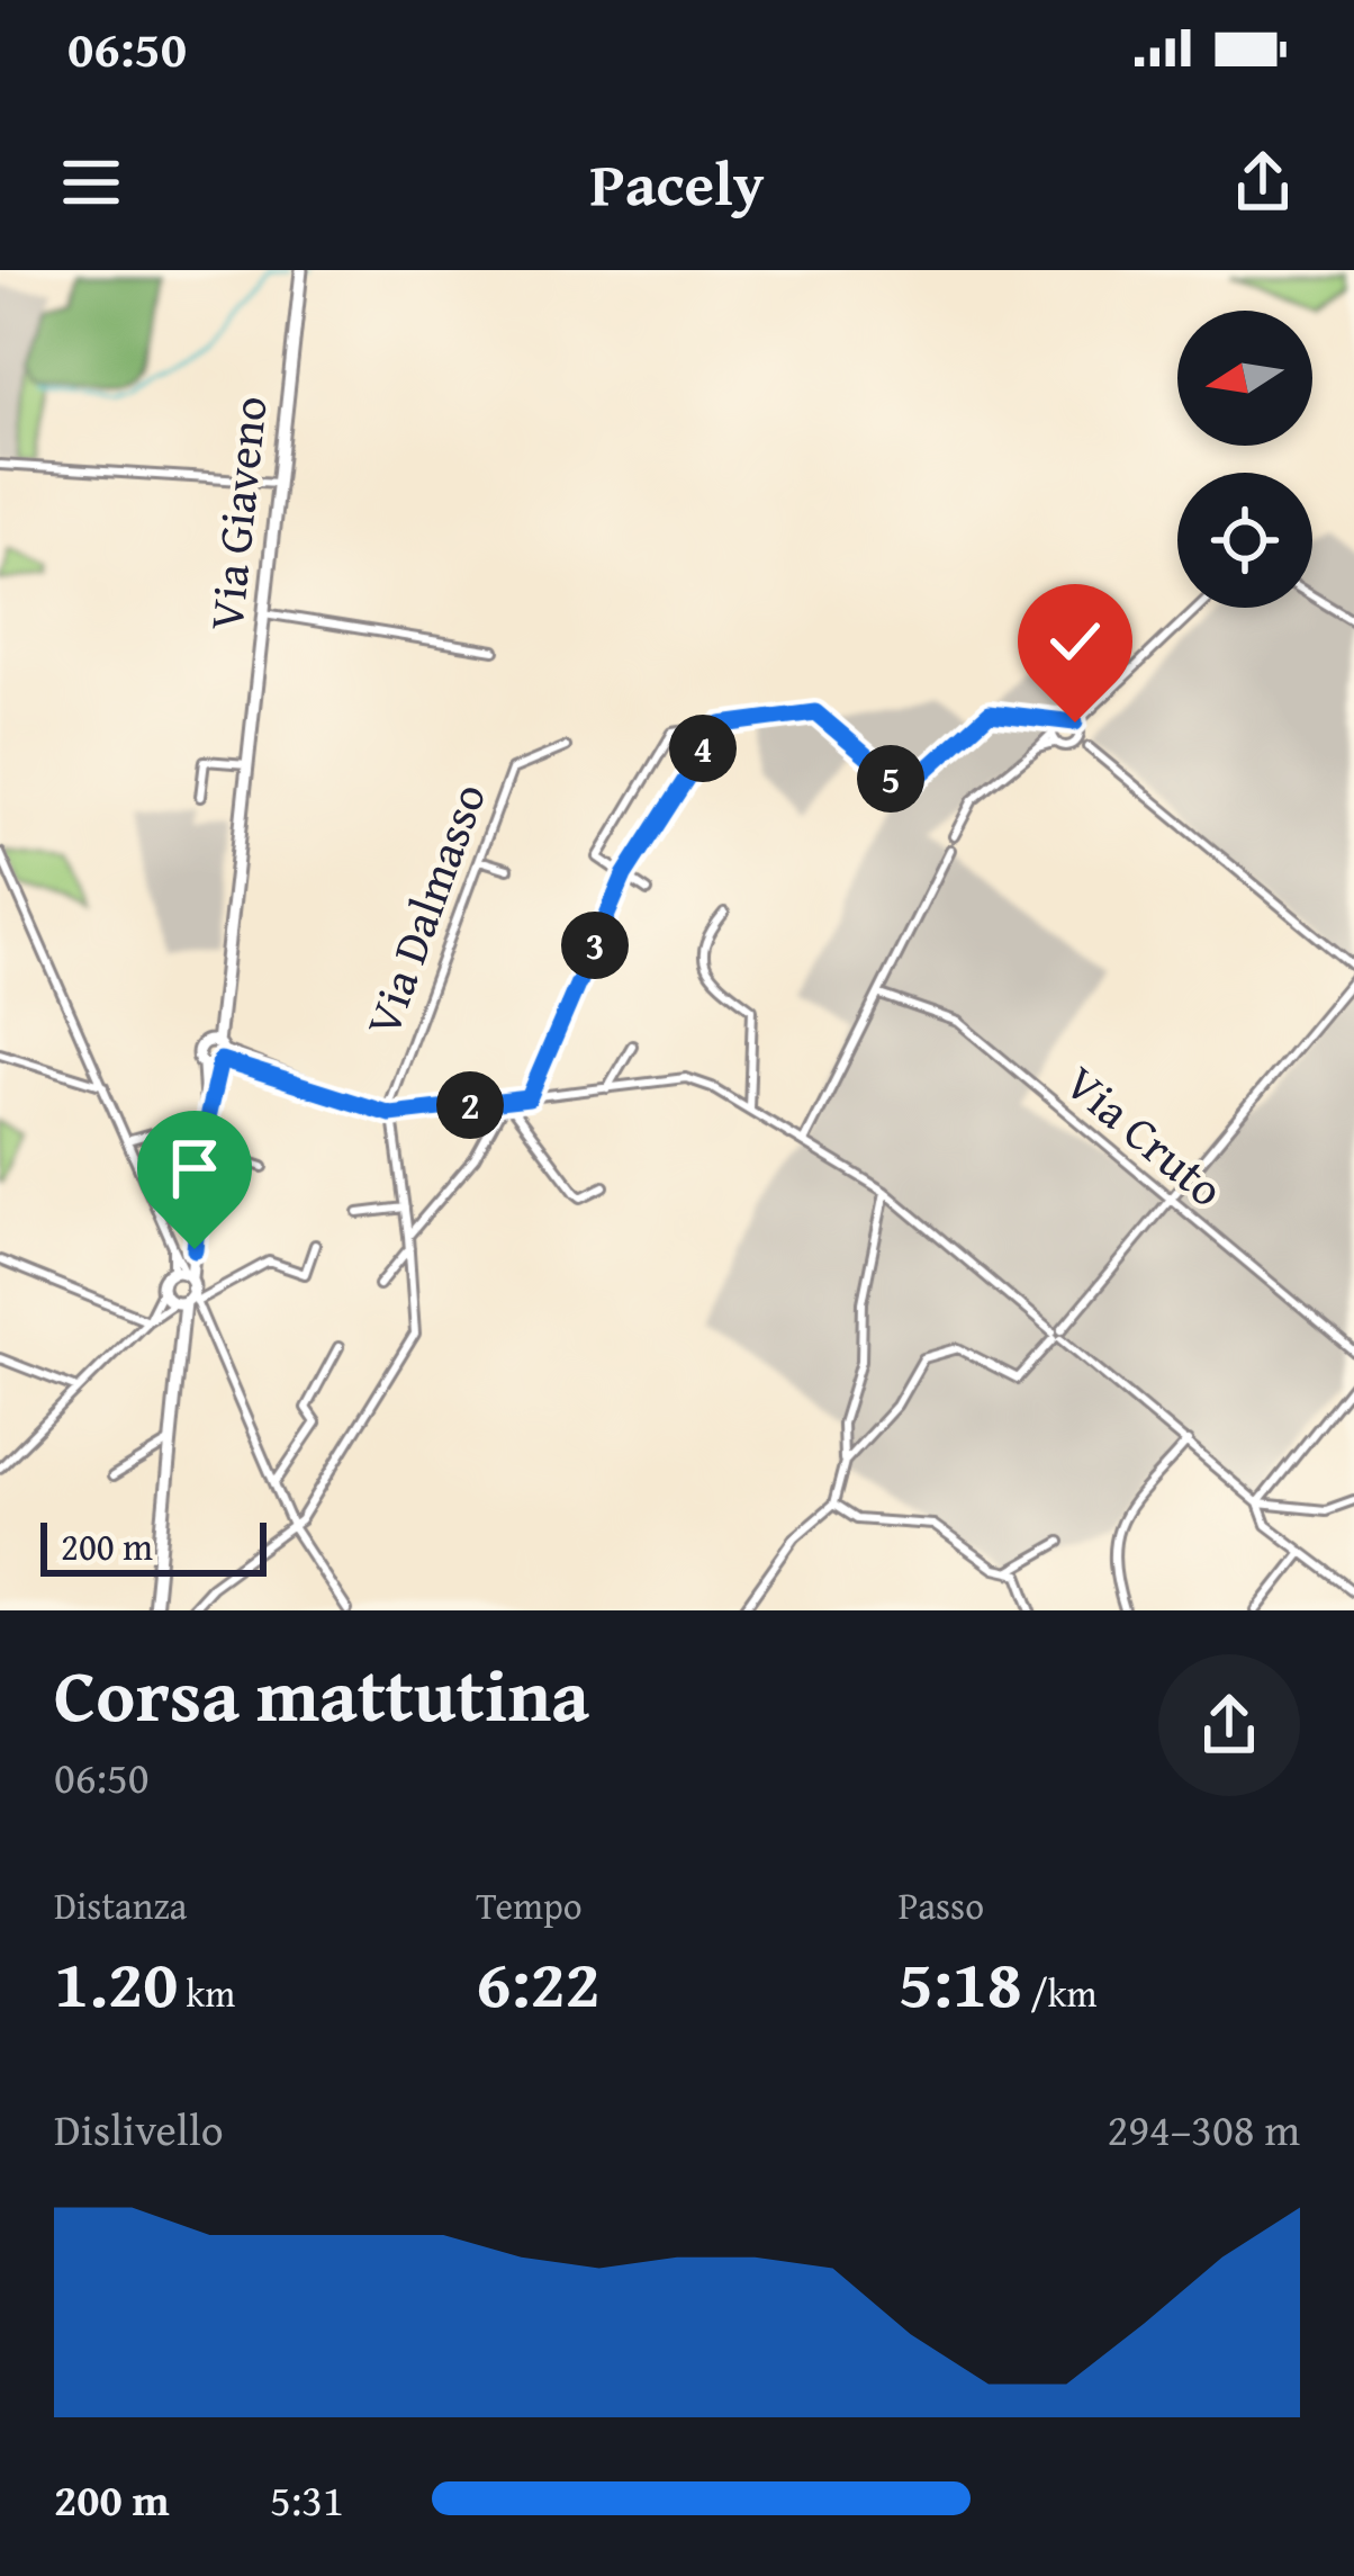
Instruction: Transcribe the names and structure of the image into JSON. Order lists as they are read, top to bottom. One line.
{"streets":{"main road":["Via Giaveno"],"street":["Via Dalmasso","Via Cruto"]},"scale_bar":"200 m","north":"left","page":{"status":"06:50","header":"Pacely","pins":["4","5","3","2"],"scale":"200 m","heading":["Corsa mattutina","06:50"],"stats":[["Distanza","1.20 km"],["Tempo","6:22"],["Passo","5:18 /km"]],"chart":["Dislivello","294–308 m"],"list":[{"name":"200 m","note":"5:31"}]}}
